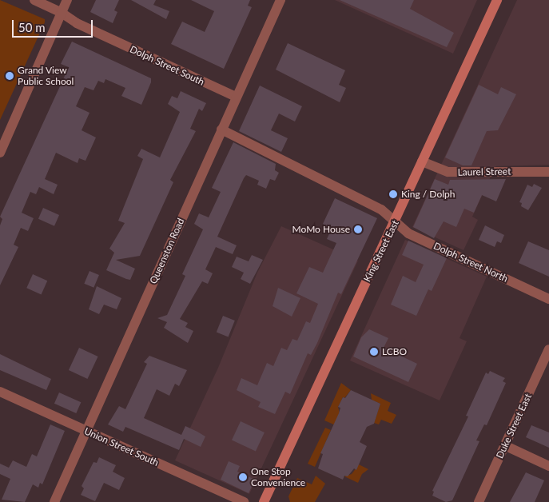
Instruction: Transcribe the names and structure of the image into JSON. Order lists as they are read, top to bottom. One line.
{"streets":{"main road":["King Street East"],"street":["Dolph Street South","Laurel Street","Queenston Road","Dolph Street North","Duke Street East","Union Street South"]},"crossings":[["Dolph Street South","Queenston Road"],["Laurel Street","King Street East"],["Queenston Road","Union Street South"],["King Street East","Dolph Street North"]],"places":["Grand View Public School","King / Dolph","MoMo House","LCBO","One Stop Convenience"],"scale_bar":"50 m"}
